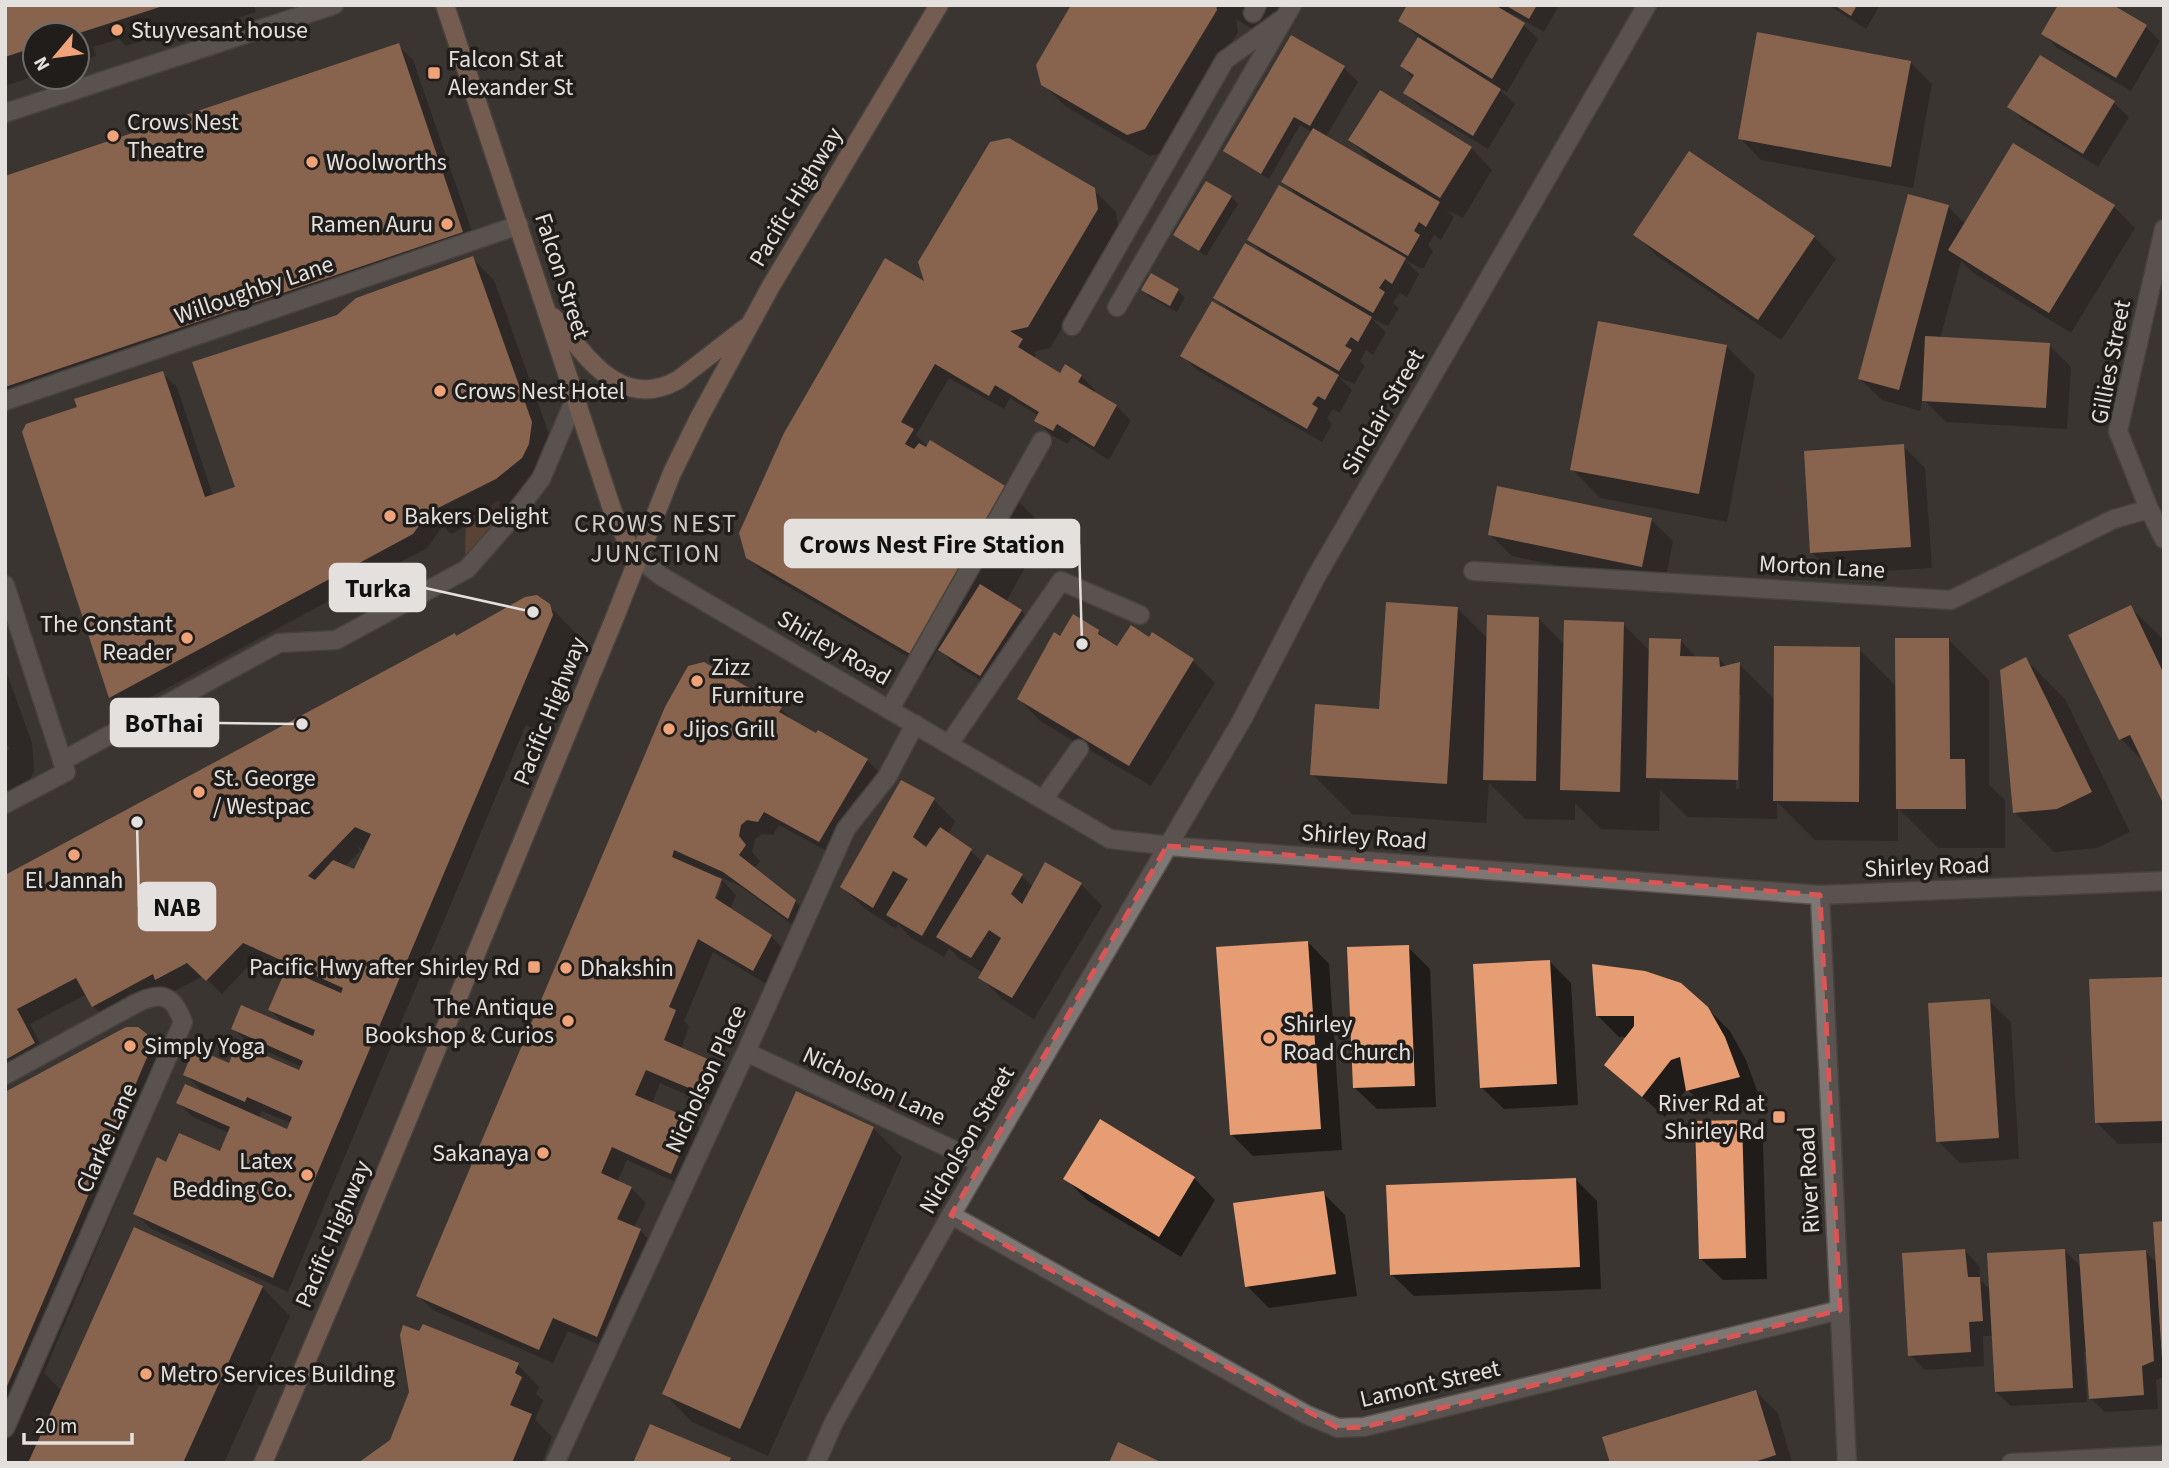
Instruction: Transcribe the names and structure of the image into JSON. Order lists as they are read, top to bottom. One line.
{"streets":{"main road":["Pacific Highway","Falcon Street"],"street":["Willoughby Lane","Gillies Street","Sinclair Street","Morton Lane","Shirley Road","Nicholson Place","Nicholson Lane","Clarke Lane","Nicholson Street","River Road","Lamont Street"]},"crossings":[["Pacific Highway","Falcon Street"],["Pacific Highway","Shirley Road"],["Falcon Street","Willoughby Lane"],["Falcon Street","Shirley Road"],["Gillies Street","Morton Lane"],["Sinclair Street","Shirley Road"],["Sinclair Street","Nicholson Street"],["Shirley Road","Nicholson Place"],["Shirley Road","Nicholson Street"],["Shirley Road","River Road"],["Nicholson Place","Nicholson Lane"],["Nicholson Lane","Nicholson Street"],["Nicholson Street","Lamont Street"],["River Road","Lamont Street"]],"districts":["CROWS NEST JUNCTION"],"places":{"other":["Stuyvesant house","Crows Nest Theatre","Woolworths","Ramen Auru","Crows Nest Hotel","Bakers Delight","Turka","The Constant Reader","Crows Nest Fire Station","Zizz Furniture","BoThai","Jijos Grill","St. George / Westpac","NAB","El Jannah","Dhakshin","The Antique Bookshop & Curios","Shirley Road Church","Simply Yoga","Sakanaya","Latex Bedding Co.","Metro Services Building"],"transit":["Falcon St at Alexander St","Pacific Hwy after Shirley Rd","River Rd at Shirley Rd"]},"scale_bar":"20 m","north":"bottom left"}
